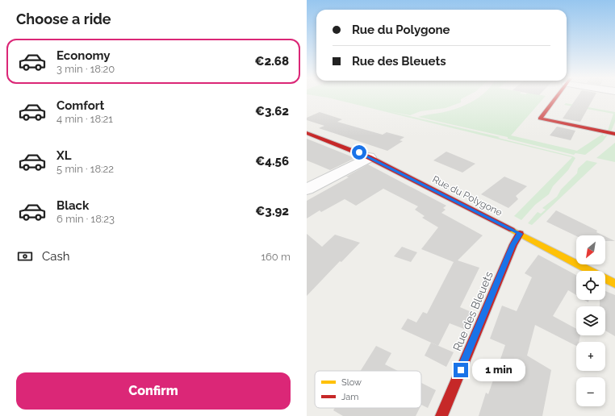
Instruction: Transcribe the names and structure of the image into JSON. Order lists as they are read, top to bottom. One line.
{"streets":{"street":["Rue du Polygone","Rue des Bleuets"]},"crossings":[["Rue du Polygone","Rue des Bleuets"]],"legend":["Slow","Jam"],"north":"bottom left","page":{"heading":"Choose a ride","banner":["Rue du Polygone","Rue des Bleuets"],"list":[{"name":"Economy","note":"3 min · 18:20","value":"€2.68"},{"name":"Comfort","note":"4 min · 18:21","value":"€3.62"},{"name":"XL","note":"5 min · 18:22","value":"€4.56"},{"name":"Black","note":"6 min · 18:23","value":"€3.92"}],"map_buttons":["+","−"],"pay":["Cash","160 m"],"bubble":"1 min","buttons":"Confirm"}}
